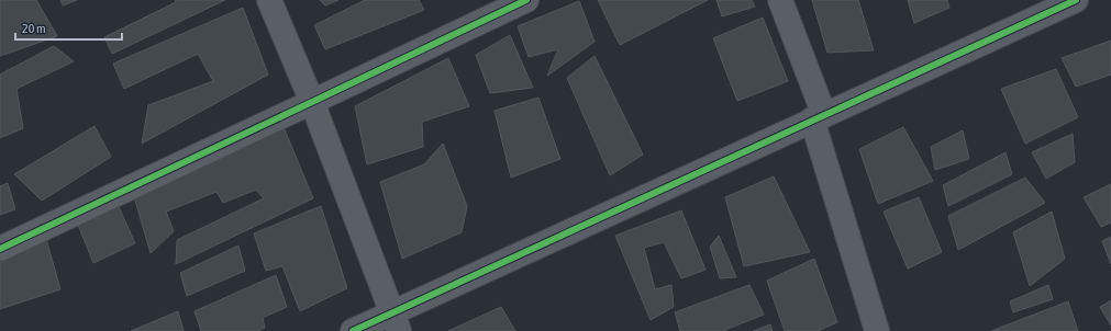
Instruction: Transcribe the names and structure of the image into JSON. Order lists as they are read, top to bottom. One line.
{"scale_bar":"20 m"}
